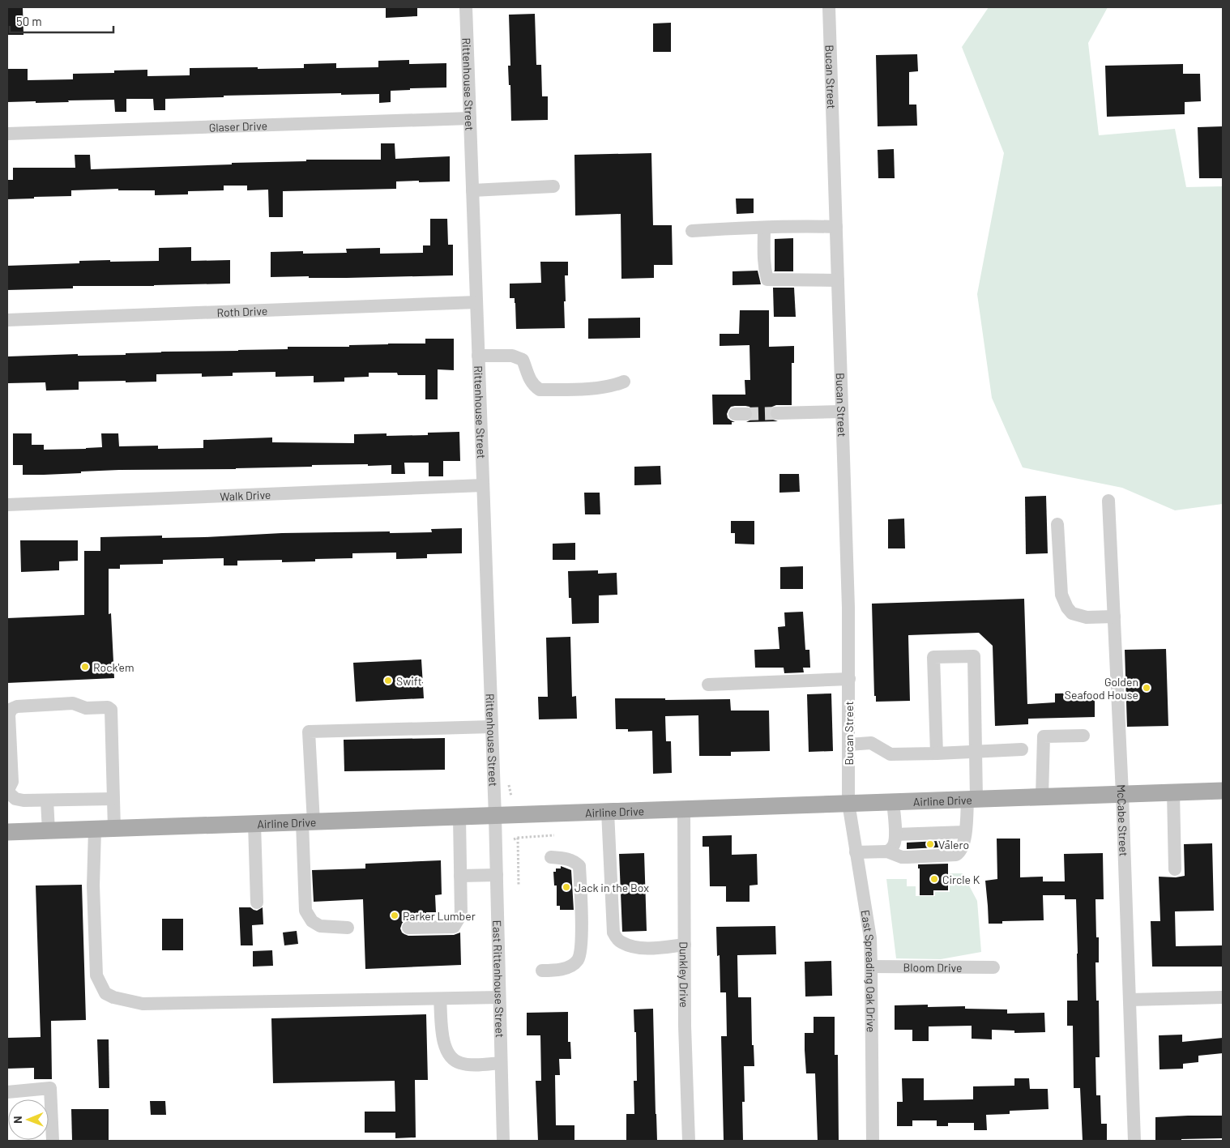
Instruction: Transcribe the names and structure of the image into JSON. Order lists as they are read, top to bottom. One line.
{"streets":{"main road":["Airline Drive"],"street":["Bucan Street","Rittenhouse Street","Glaser Drive","Roth Drive","Walk Drive","McCabe Street","Bloom Drive","East Spreading Oak Drive","Dunkley Drive","East Rittenhouse Street"]},"crossings":[["Bucan Street","Airline Drive"],["Bucan Street","East Spreading Oak Drive"],["Rittenhouse Street","Glaser Drive"],["Rittenhouse Street","Roth Drive"],["Rittenhouse Street","Walk Drive"],["Rittenhouse Street","Airline Drive"],["Rittenhouse Street","East Rittenhouse Street"],["Airline Drive","McCabe Street"],["Airline Drive","East Spreading Oak Drive"],["Airline Drive","Dunkley Drive"],["Airline Drive","East Rittenhouse Street"],["Bloom Drive","East Spreading Oak Drive"]],"places":["Rock'em","Swift","Golden Seafood House","Valero","Circle K","Jack in the Box","Parker Lumber"],"scale_bar":"50 m","north":"left"}
